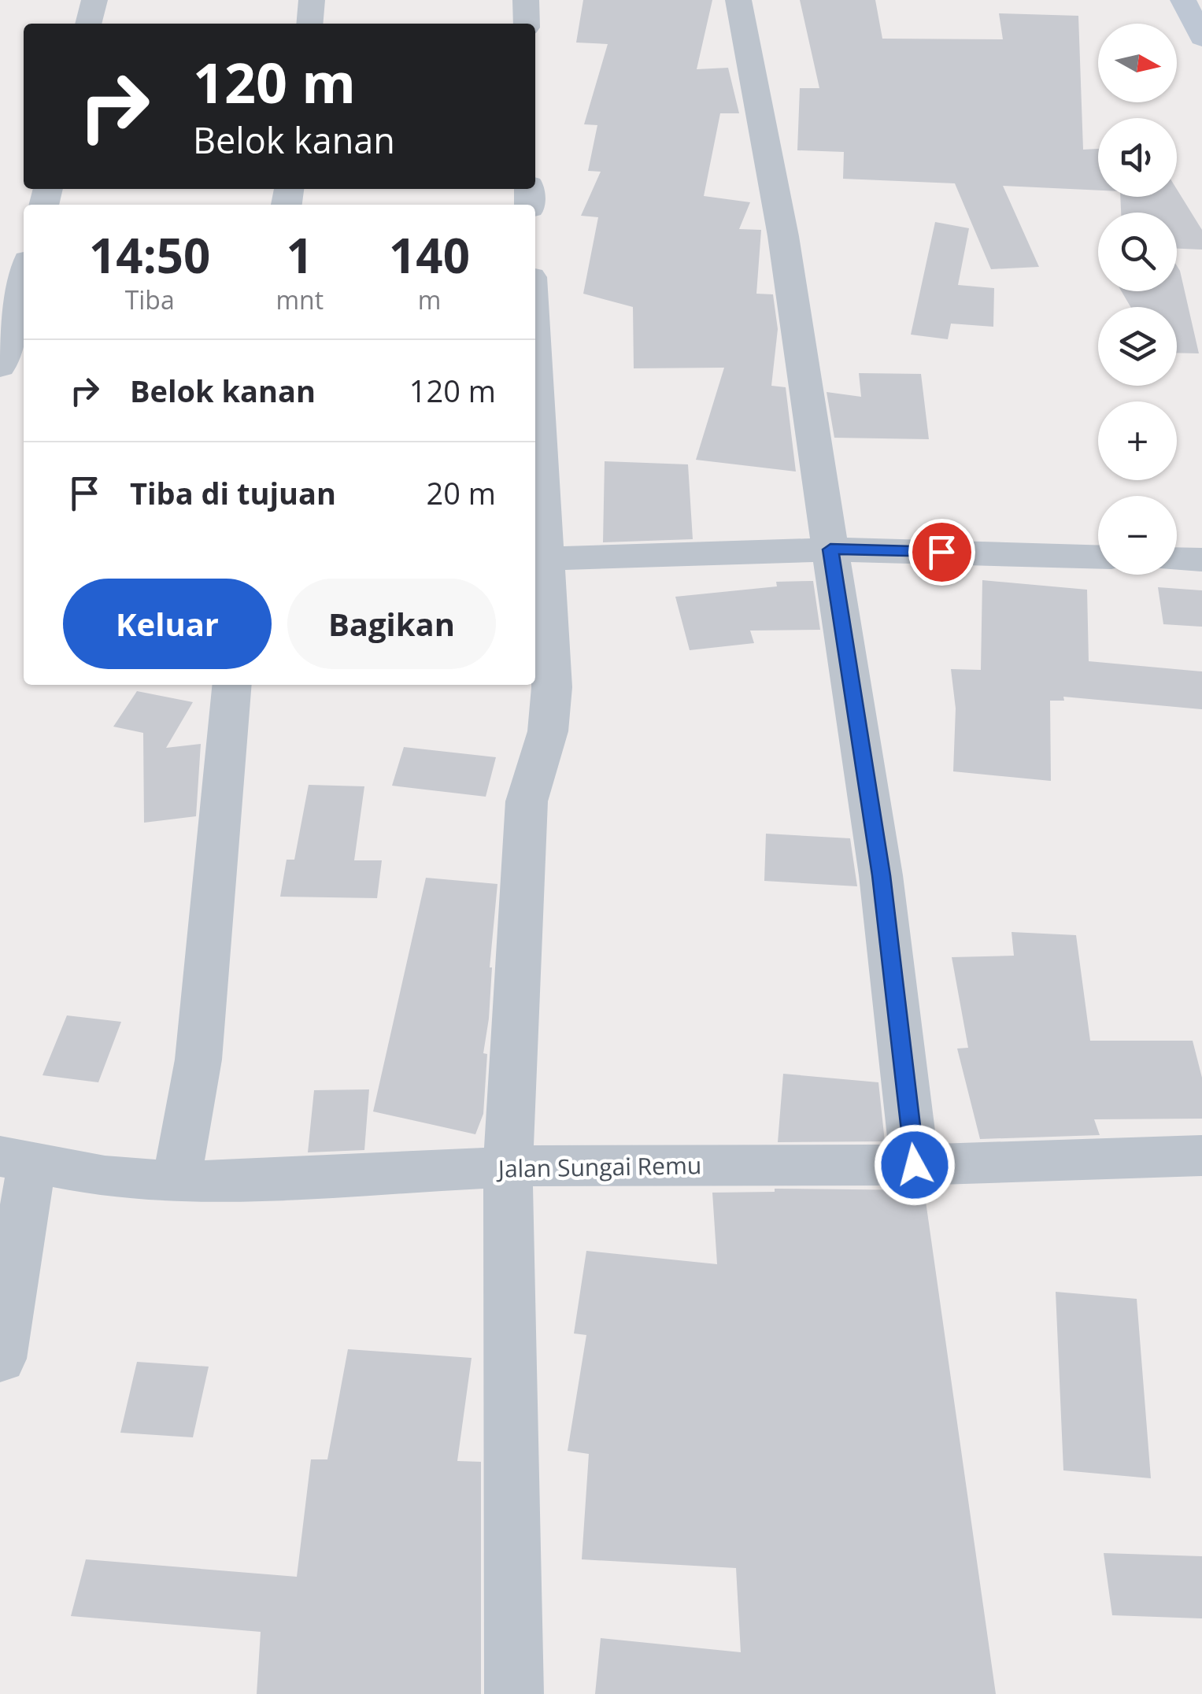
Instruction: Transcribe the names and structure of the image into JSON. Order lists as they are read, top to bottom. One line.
{"streets":{"street":["Jalan Sungai Remu"]},"north":"right","page":{"map_buttons":["+","−"],"turn":["120 m","Belok kanan"],"eta":["14:50","Tiba","1","mnt","140","m"],"list":[{"name":"Belok kanan","value":"120 m"},{"name":"Tiba di tujuan","value":"20 m"}],"buttons":["Keluar","Bagikan"]}}
